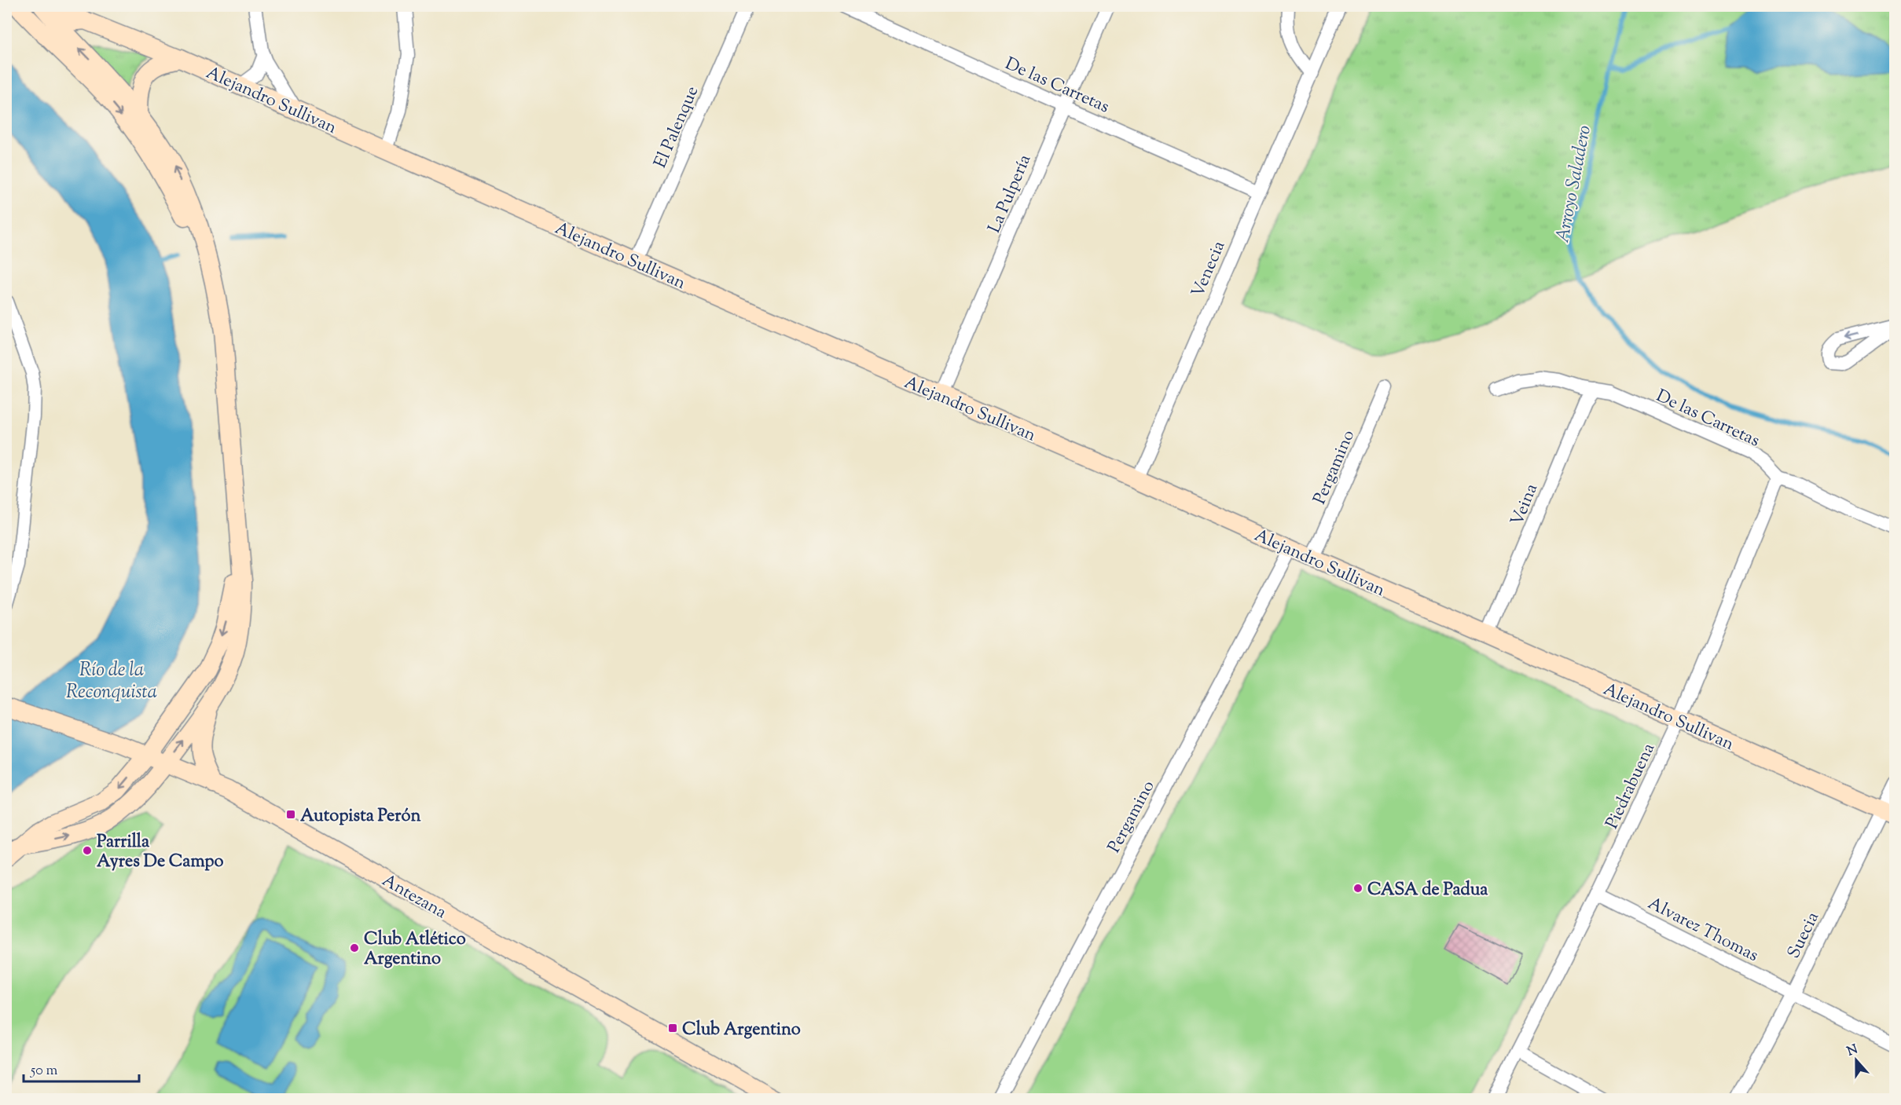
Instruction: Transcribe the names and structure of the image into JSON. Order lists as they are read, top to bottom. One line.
{"streets":{"street":["De las Carretas","Alejandro Sullivan","El Palenque","La Pulpería","Venecia","Pergamino","Veina","Piedrabuena","Antezana","Alvarez Thomas","Suecia"]},"crossings":[["De las Carretas","La Pulpería"],["De las Carretas","Venecia"],["De las Carretas","Veina"],["De las Carretas","Piedrabuena"],["Alejandro Sullivan","El Palenque"],["Alejandro Sullivan","La Pulpería"],["Alejandro Sullivan","Venecia"],["Alejandro Sullivan","Pergamino"],["Alejandro Sullivan","Veina"],["Alejandro Sullivan","Piedrabuena"],["Alejandro Sullivan","Suecia"],["Piedrabuena","Alvarez Thomas"],["Alvarez Thomas","Suecia"]],"water":["Arroyo Saladero","Río de la Reconquista"],"places":{"transit":["Autopista Perón","Club Argentino"],"other":["Parrilla Ayres De Campo","CASA de Padua","Club Atlético Argentino"]},"scale_bar":"50 m","north":"top"}
